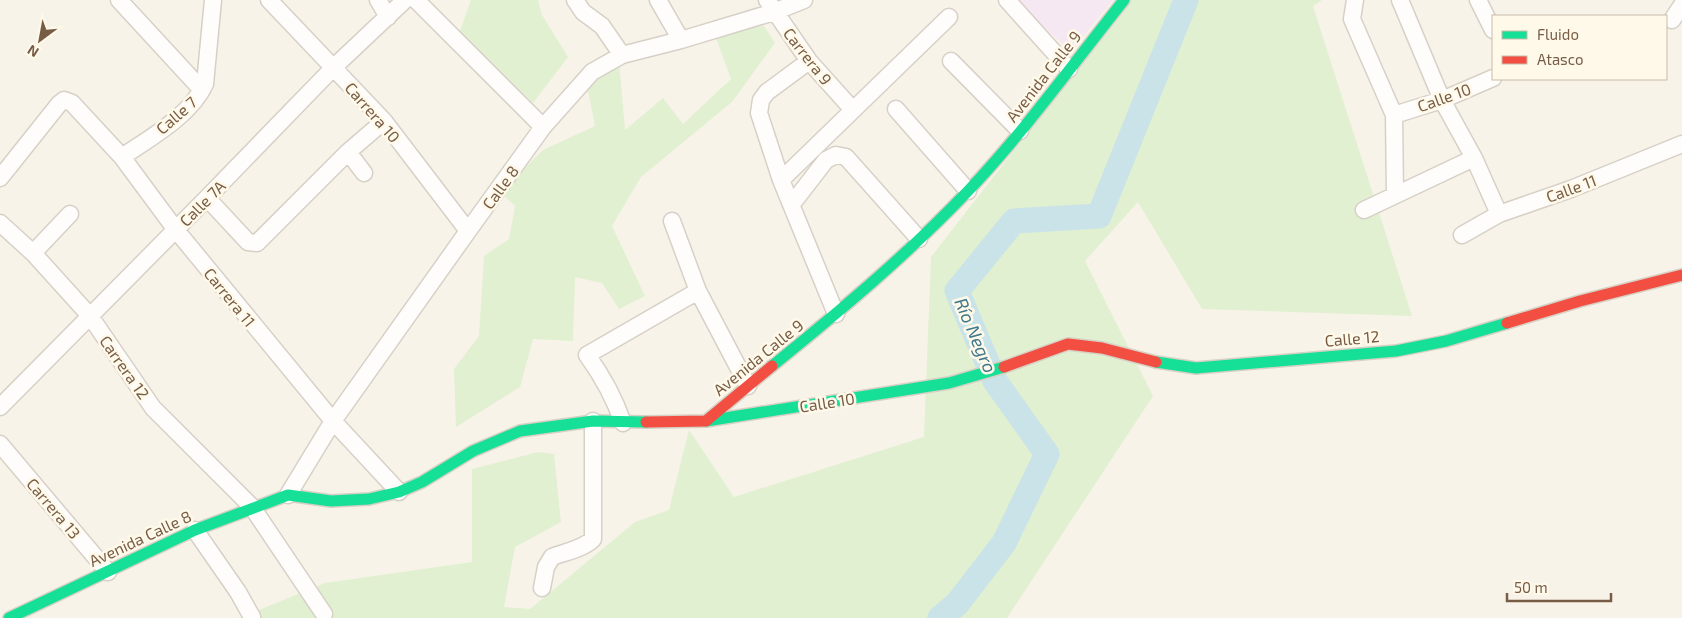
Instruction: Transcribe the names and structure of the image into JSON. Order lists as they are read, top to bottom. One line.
{"streets":{"street":["Carrera 9","Avenida Calle 9","Calle 10","Carrera 10","Calle 7","Calle 8","Calle 11","Calle 7A","Carrera 11","Calle 12","Carrera 12","Carrera 13","Avenida Calle 8"]},"crossings":[["Carrera 9","Calle 8"],["Avenida Calle 9","Calle 10"],["Calle 10","Calle 12"],["Carrera 10","Calle 8"],["Carrera 10","Calle 7A"],["Calle 7","Carrera 11"],["Calle 8","Carrera 11"],["Calle 8","Avenida Calle 8"],["Calle 7A","Carrera 11"],["Calle 7A","Carrera 12"],["Carrera 12","Avenida Calle 8"],["Carrera 13","Avenida Calle 8"]],"water":["Río Negro"],"legend":["Fluido","Atasco"],"scale_bar":"50 m","north":"bottom left"}
